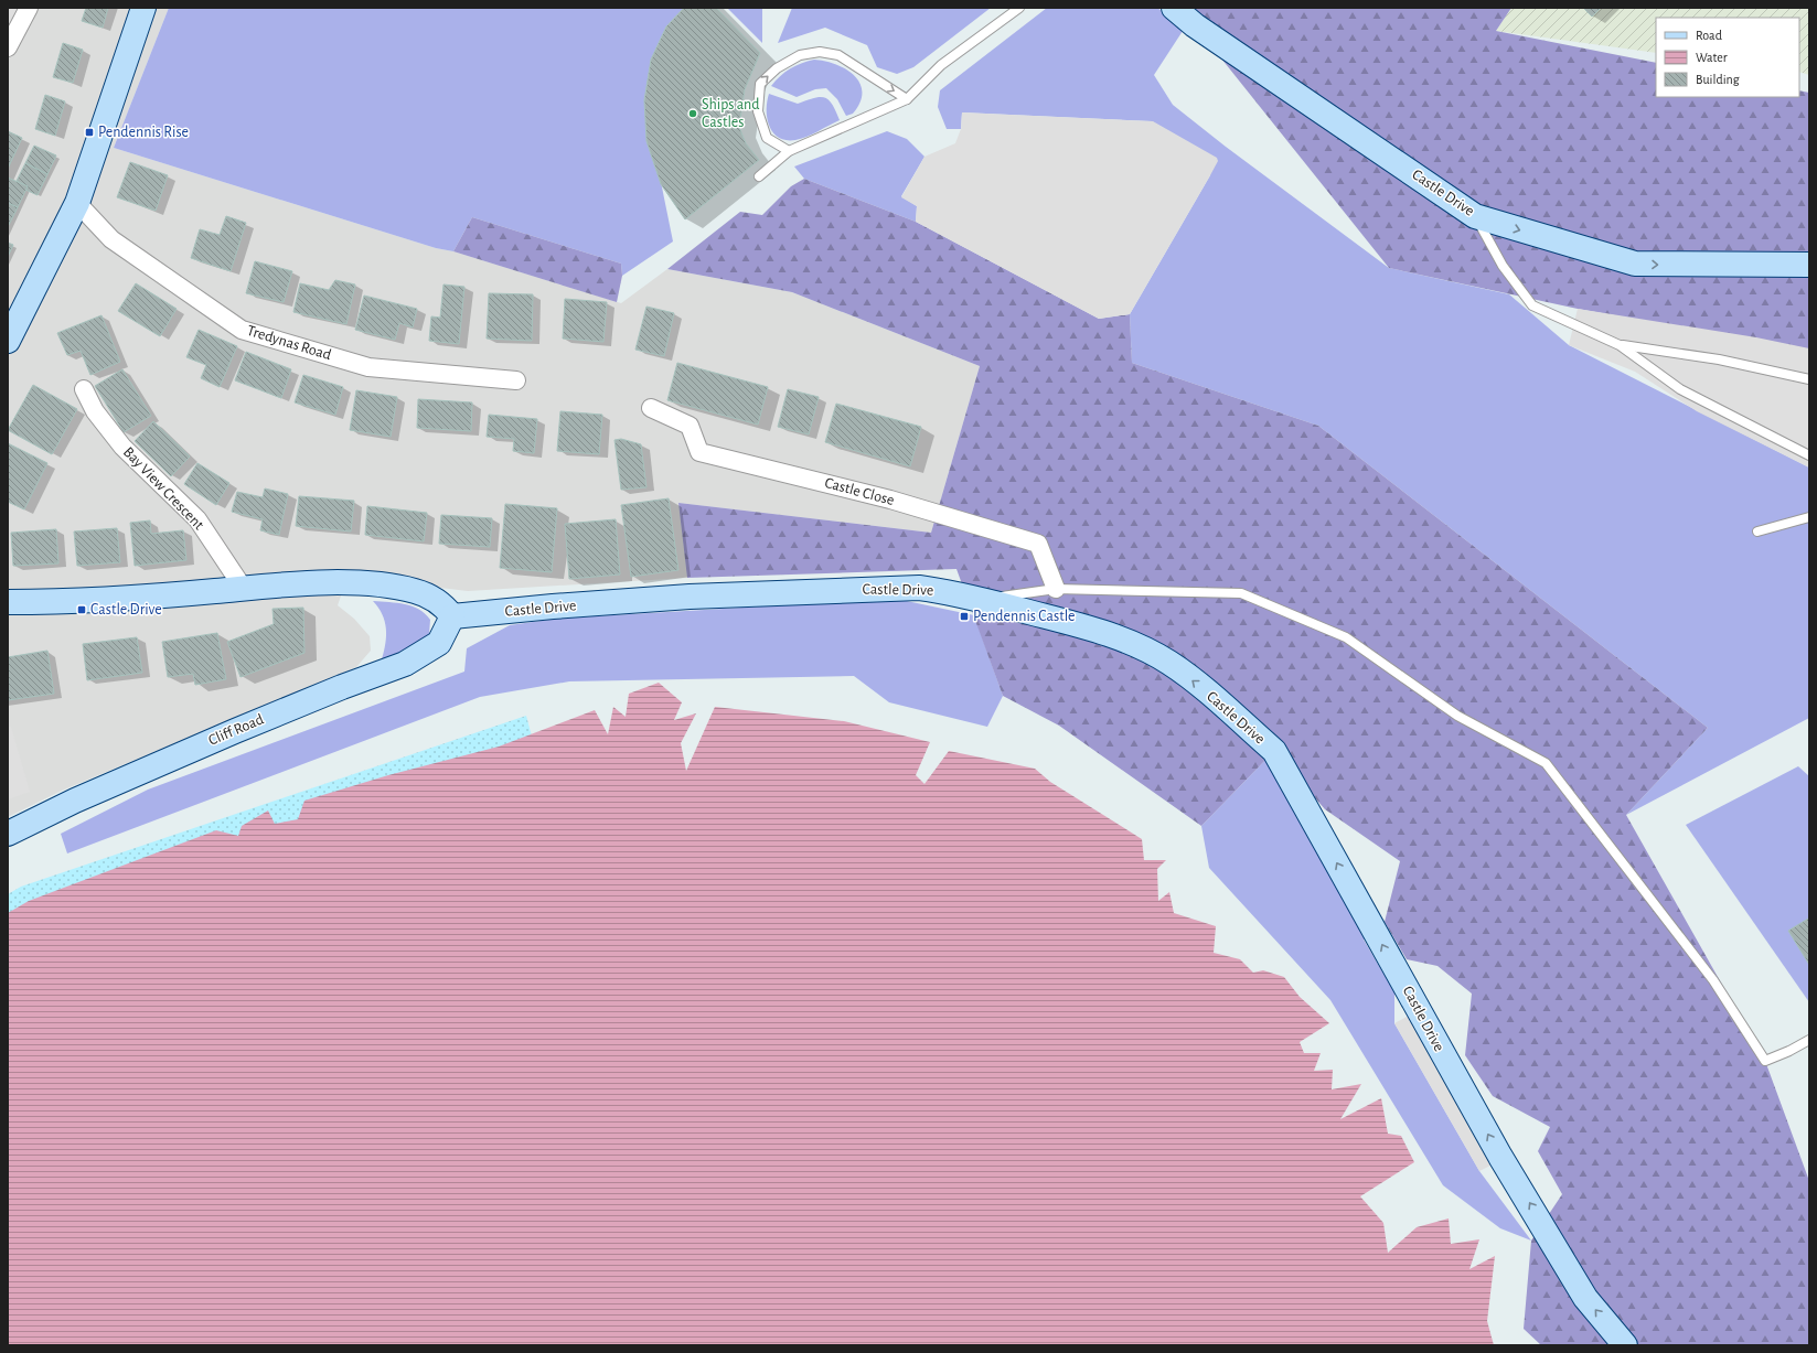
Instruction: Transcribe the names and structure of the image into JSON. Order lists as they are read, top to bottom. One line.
{"streets":{"street":["Castle Drive","Tredynas Road","Bay View Crescent","Castle Close","Cliff Road"]},"crossings":[["Castle Drive","Cliff Road"]],"places":{"other":["Ships and Castles"],"transit":["Pendennis Rise","Castle Drive","Pendennis Castle"]},"legend":["Road","Water","Building"]}
